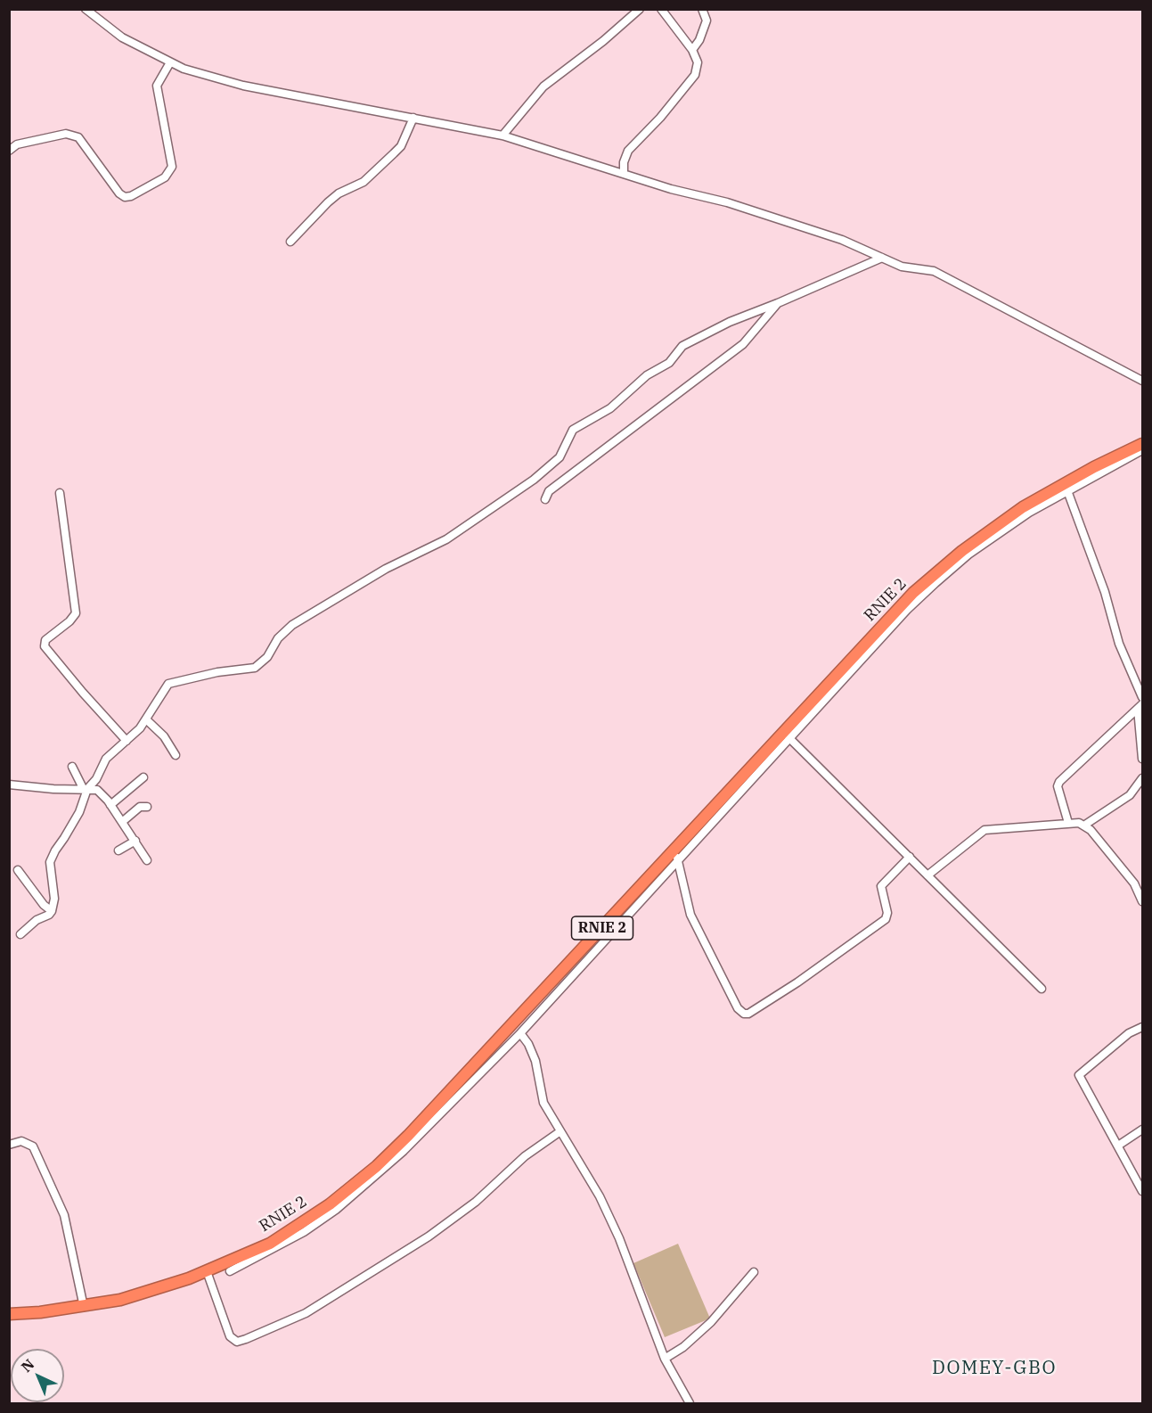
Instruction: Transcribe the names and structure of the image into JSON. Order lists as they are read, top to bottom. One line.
{"streets":{"highway":["RNIE 2"]},"districts":["DOMEY-GBO"],"north":"top left"}
